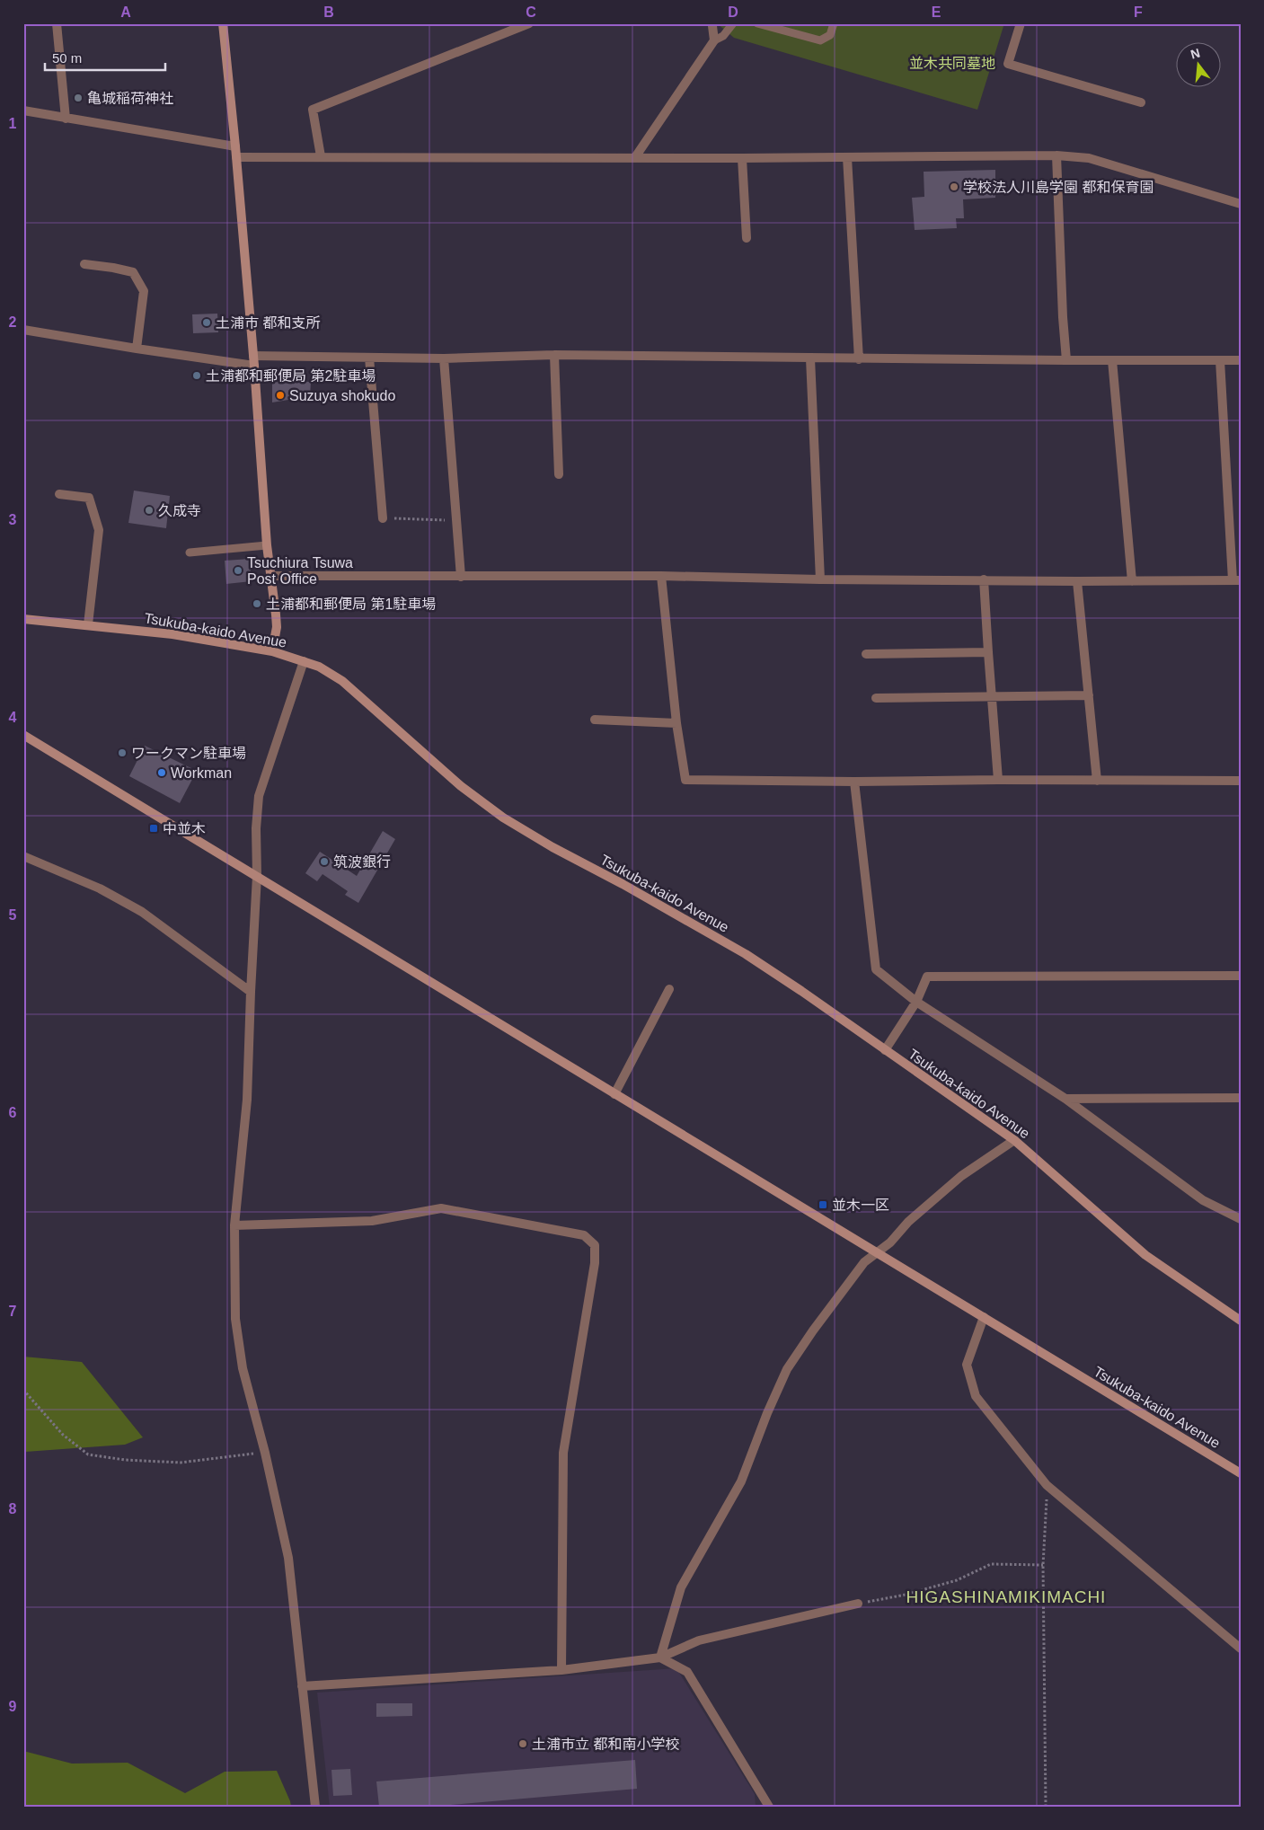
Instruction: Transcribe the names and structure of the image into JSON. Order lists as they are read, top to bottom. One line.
{"streets":{"street":["Tsukuba-kaido Avenue"]},"districts":["HIGASHINAMIKIMACHI"],"parks":["並木共同墓地"],"places":{"other":["亀城稲荷神社","学校法人川島学園 都和保育園","土浦市 都和支所","土浦都和郵便局 第2駐車場","Suzuya shokudo","久成寺","Tsuchiura Tsuwa Post Office","土浦都和郵便局 第1駐車場","ワークマン駐車場","Workman","筑波銀行","土浦市立 都和南小学校"],"transit":["中並木","並木一区"]},"scale_bar":"50 m","north":"top","grid":{"columns":["A","B","C","D","E","F"],"rows":["1","2","3","4","5","6","7","8","9"]}}
